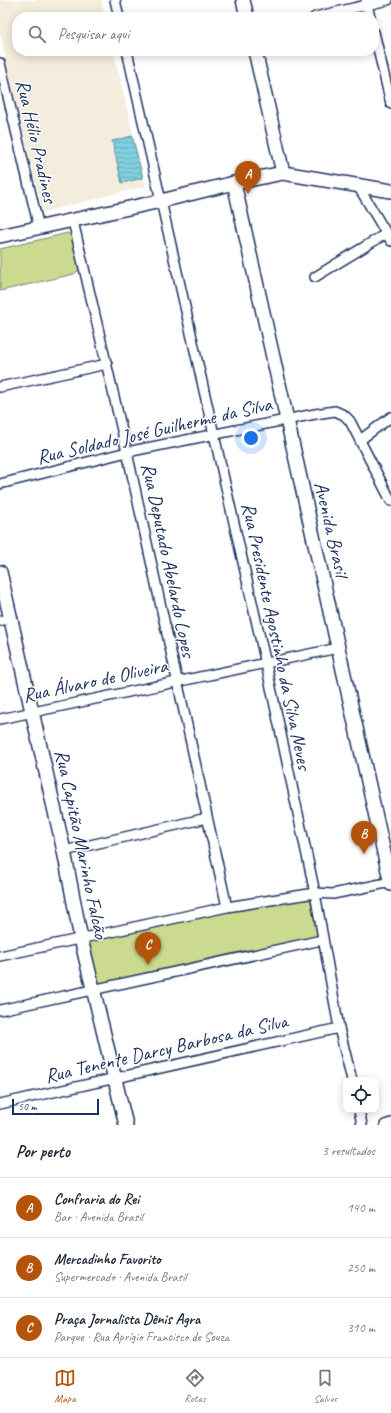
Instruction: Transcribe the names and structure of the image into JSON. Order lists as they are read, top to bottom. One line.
{"streets":{"street":["Rua Hélio Pradines","Rua Soldado José Guilherme da Silva","Avenida Brasil","Rua Deputado Abelardo Lopes","Rua Presidente Agostinho da Silva Neves","Rua Álvaro de Oliveira","Rua Capitão Marinho Falcão","Rua Tenente Darcy Barbosa da Silva"]},"crossings":[["Rua Soldado José Guilherme da Silva","Avenida Brasil"],["Rua Soldado José Guilherme da Silva","Rua Deputado Abelardo Lopes"],["Rua Soldado José Guilherme da Silva","Rua Presidente Agostinho da Silva Neves"],["Avenida Brasil","Rua Álvaro de Oliveira"],["Rua Deputado Abelardo Lopes","Rua Álvaro de Oliveira"],["Rua Presidente Agostinho da Silva Neves","Rua Álvaro de Oliveira"],["Rua Presidente Agostinho da Silva Neves","Rua Tenente Darcy Barbosa da Silva"],["Rua Álvaro de Oliveira","Rua Capitão Marinho Falcão"],["Rua Capitão Marinho Falcão","Rua Tenente Darcy Barbosa da Silva"]],"scale_bar":"50 m","page":{"search":"Pesquisar aqui","pins":["A","B","C"],"scale":"50 m","heading":["Por perto","3 resultados"],"list":[{"mark":"A","name":"Confraria do Rei","note":"Bar · Avenida Brasil","value":"140 m"},{"mark":"B","name":"Mercadinho Favorito","note":"Supermercado · Avenida Brasil","value":"250 m"},{"mark":"C","name":"Praça Jornalista Dênis Agra","note":"Parque · Rua Aprígio Francisco de Souza","value":"310 m"}],"nav":["Mapa","Rotas","Salvos"]}}
